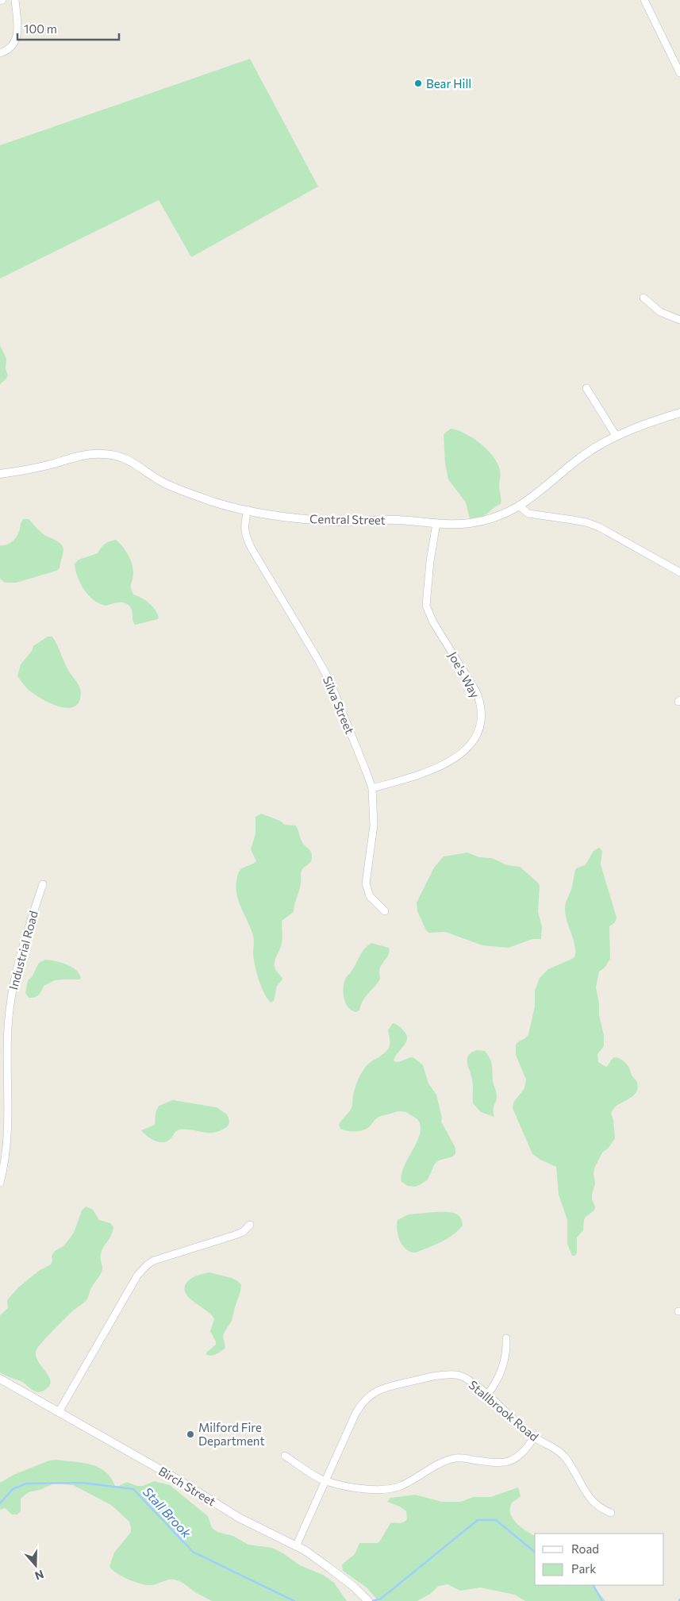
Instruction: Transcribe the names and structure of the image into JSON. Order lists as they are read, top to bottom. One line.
{"streets":{"street":["Central Street","Joe's Way","Silva Street","Industrial Road","Stallbrook Road","Birch Street"]},"crossings":[["Central Street","Joe's Way"],["Central Street","Silva Street"],["Joe's Way","Silva Street"],["Stallbrook Road","Birch Street"]],"water":["Stall Brook"],"places":["Bear Hill","Milford Fire Department"],"legend":["Road","Park"],"scale_bar":"100 m","north":"bottom"}
